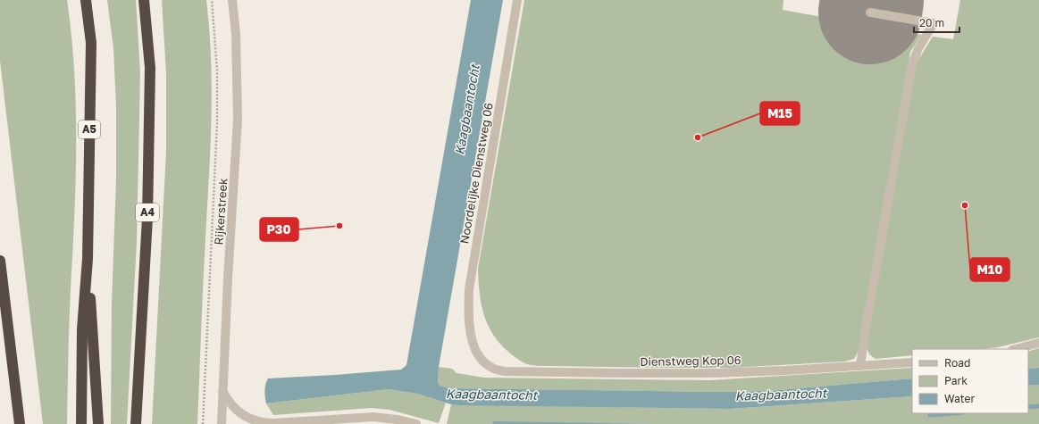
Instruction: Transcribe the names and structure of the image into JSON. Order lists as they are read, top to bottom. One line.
{"streets":{"highway":["A5","A4"],"street":["Noordelijke Dienstweg 06","Rijkerstreek","Dienstweg Kop 06"]},"crossings":[["Noordelijke Dienstweg 06","Dienstweg Kop 06"]],"water":["Kaagbaantocht"],"places":["M15","M10","P30"],"legend":["Road","Park","Water"],"scale_bar":"20 m"}
